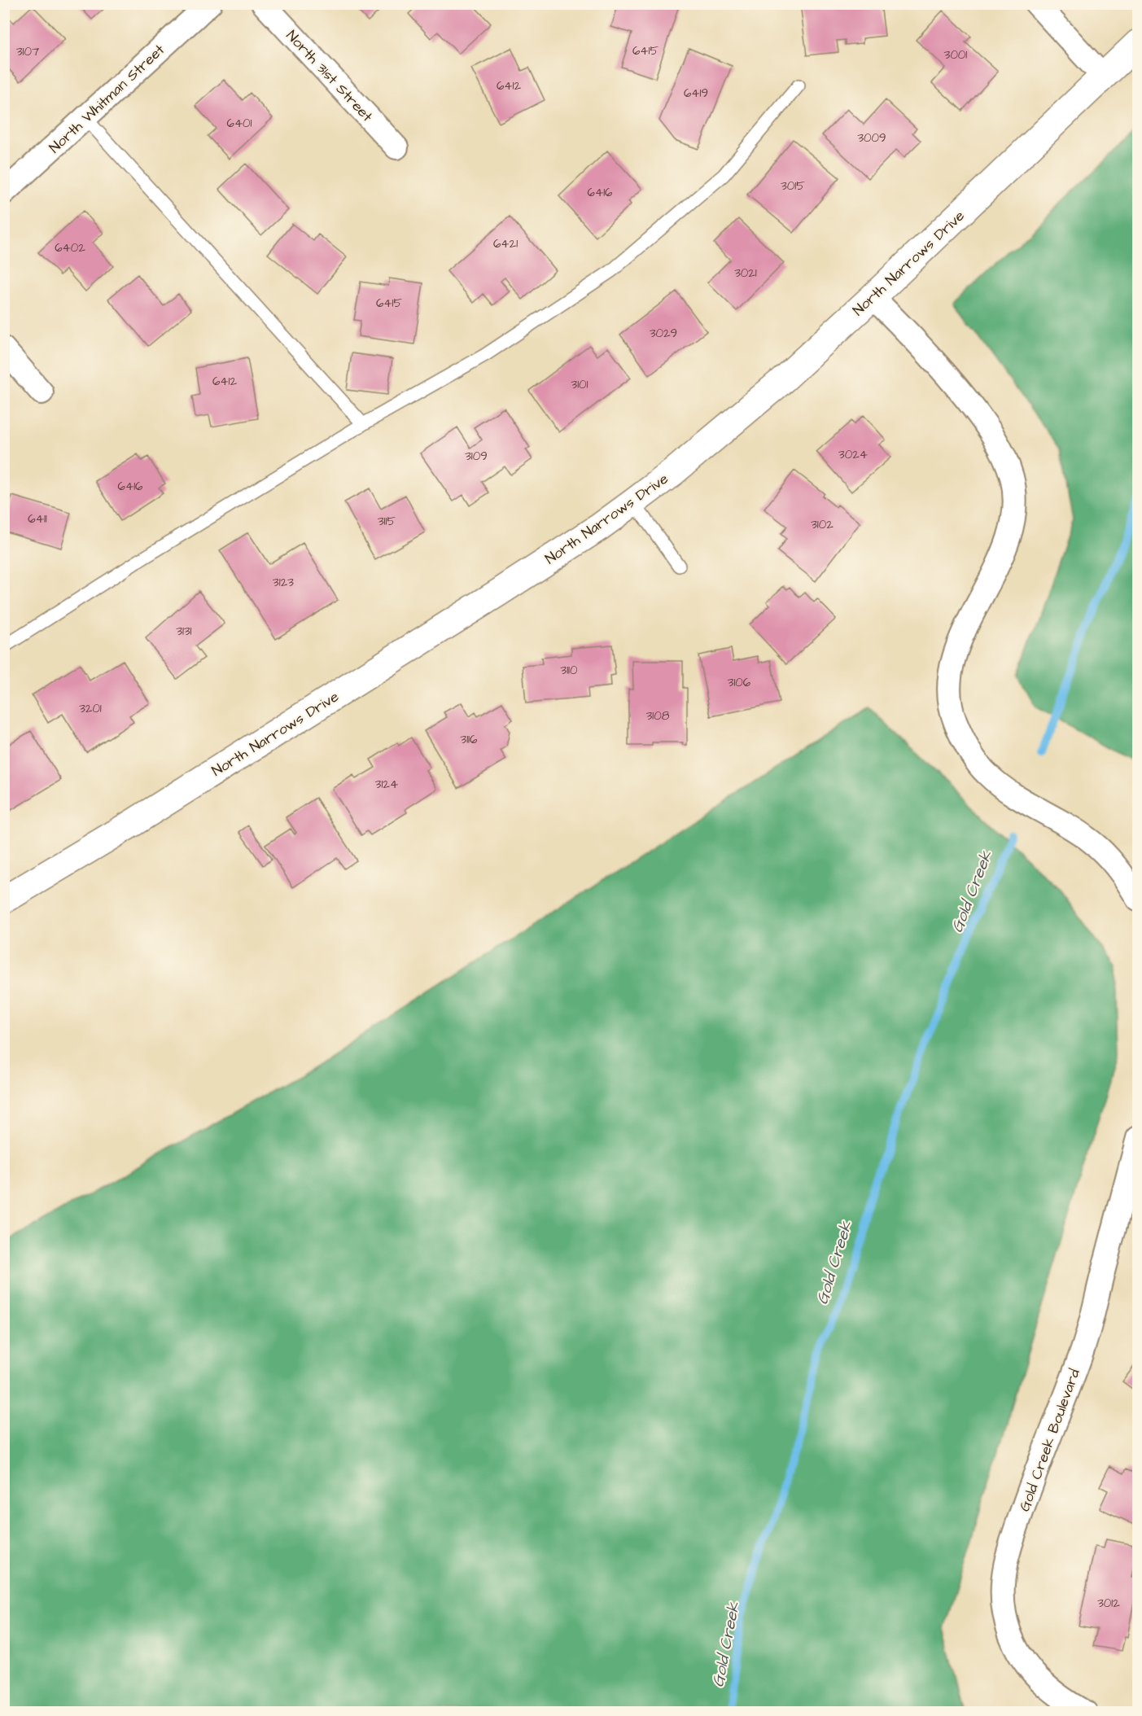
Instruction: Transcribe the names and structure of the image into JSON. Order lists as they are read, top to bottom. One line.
{"streets":{"street":["North 31st Street","North Whitman Street","North Narrows Drive","Gold Creek Boulevard"]},"water":["Gold Creek"],"house_numbers":["6415","3107","3001","6412","6419","6401","3009","3015","6416","6421","6402","3021","6415","3029","6412","3101","3024","3109","6416","6411","3115","3102","3123","3131","3110","3106","3201","3108","3116","3124","3012"]}
